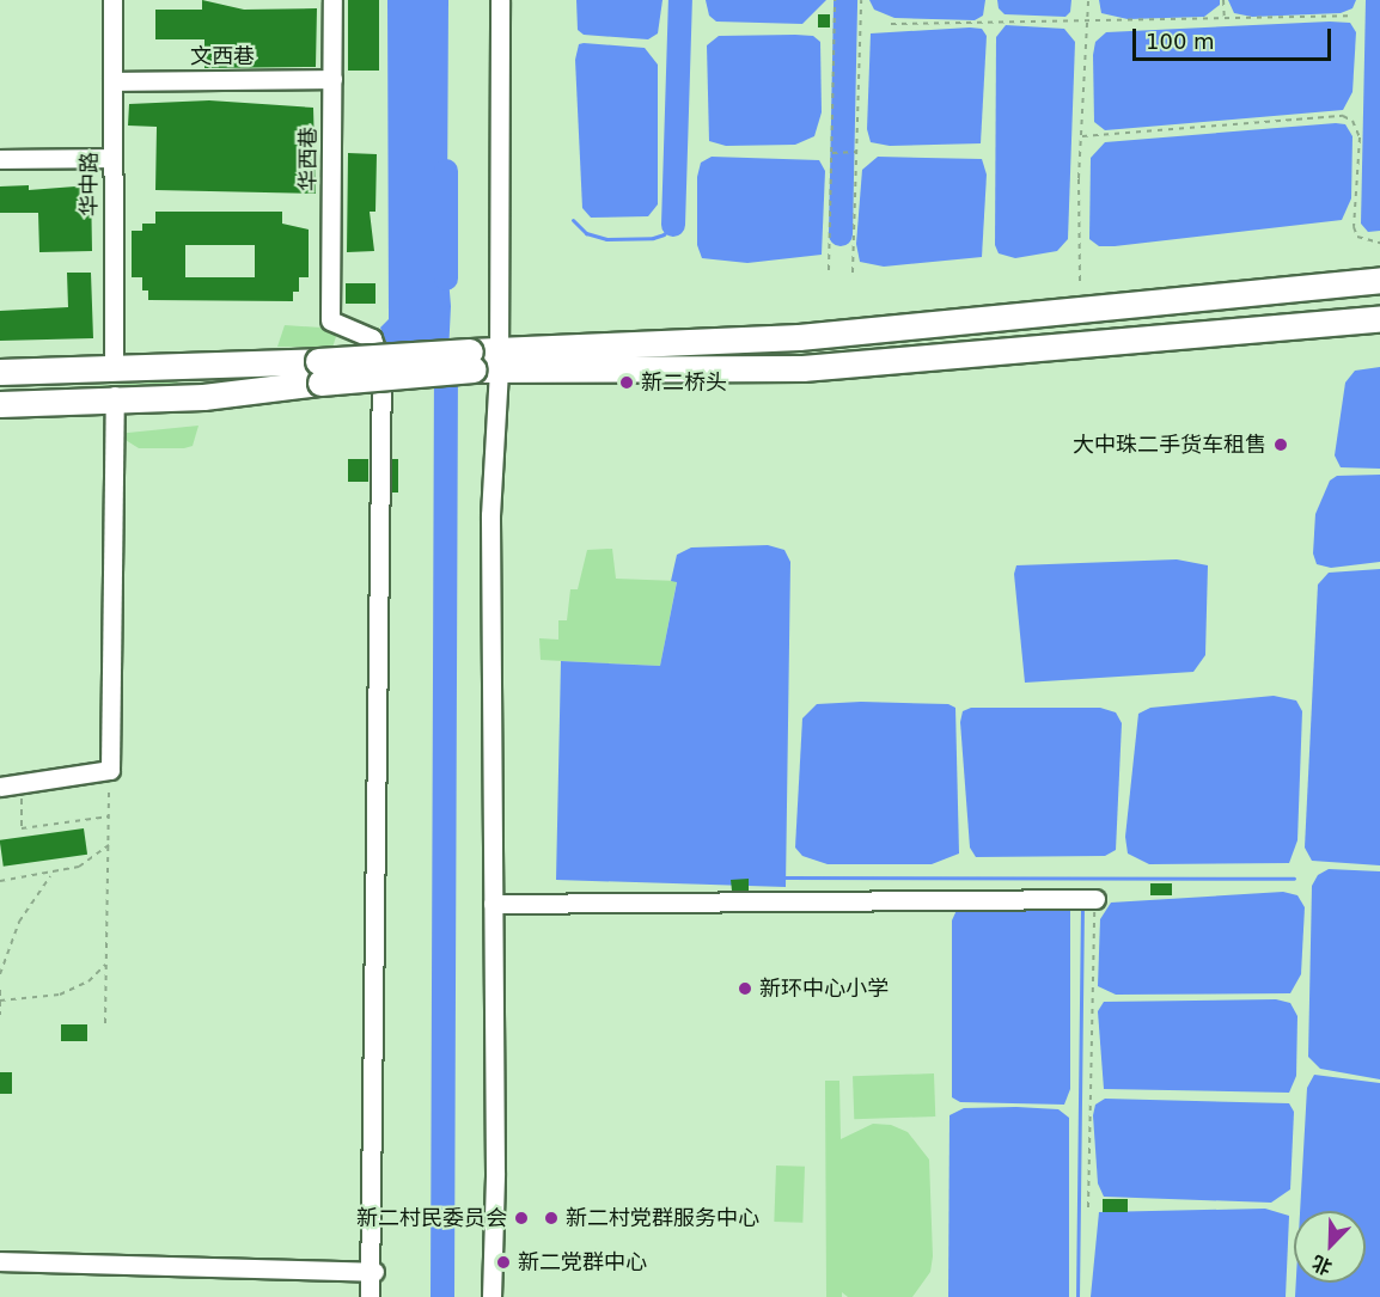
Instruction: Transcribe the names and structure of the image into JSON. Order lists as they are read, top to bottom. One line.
{"streets":{"street":["文西巷","华西巷","华中路"]},"crossings":[["文西巷","华西巷"],["文西巷","华中路"]],"places":["新二桥头","大中珠二手货车租售","新环中心小学","新二村民委员会","新二村党群服务中心","新二党群中心"],"scale_bar":"100 m","north":"bottom left"}
